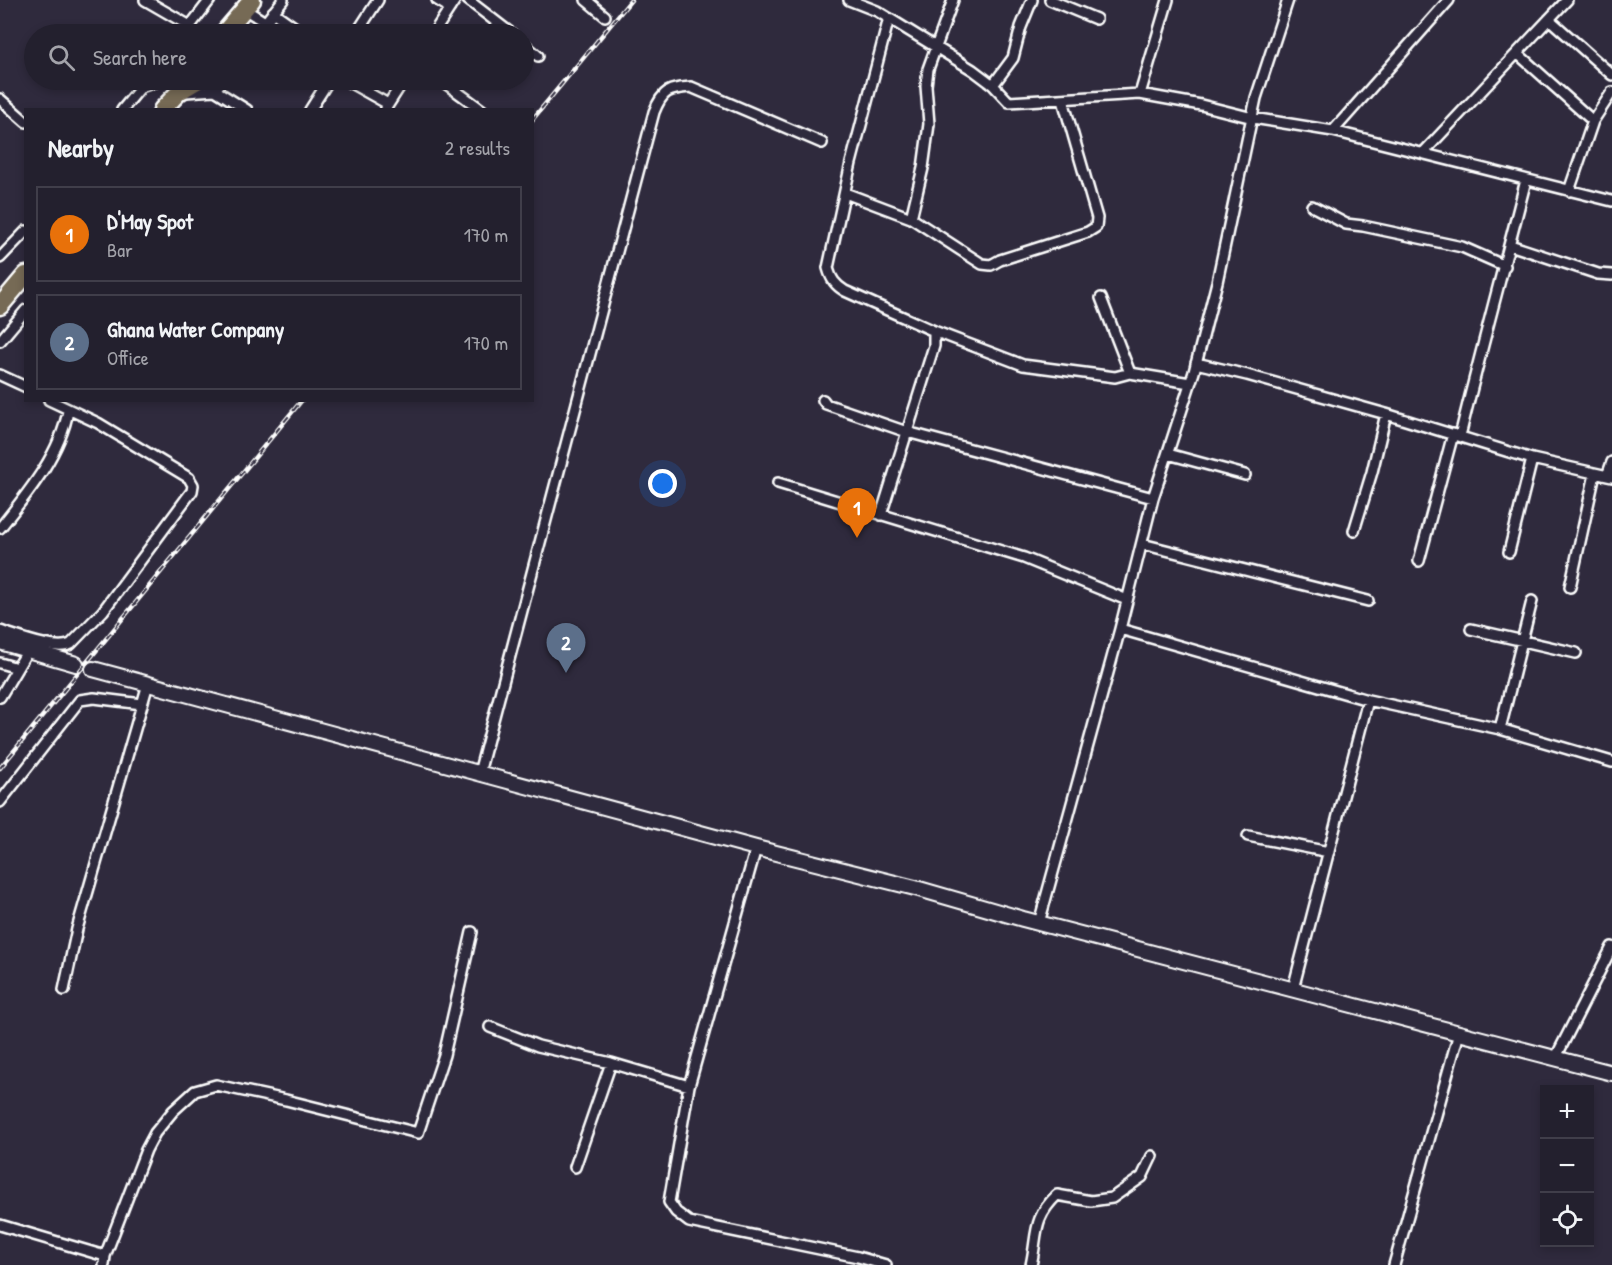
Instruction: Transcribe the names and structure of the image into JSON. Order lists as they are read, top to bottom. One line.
{"page":{"search":"Search here","heading":["Nearby","2 results"],"list":[{"mark":"1","name":"D'May Spot","note":"Bar","value":"170 m"},{"mark":"2","name":"Ghana Water Company","note":"Office","value":"170 m"}],"pins":["1","2"],"map_buttons":["+","−"]}}
